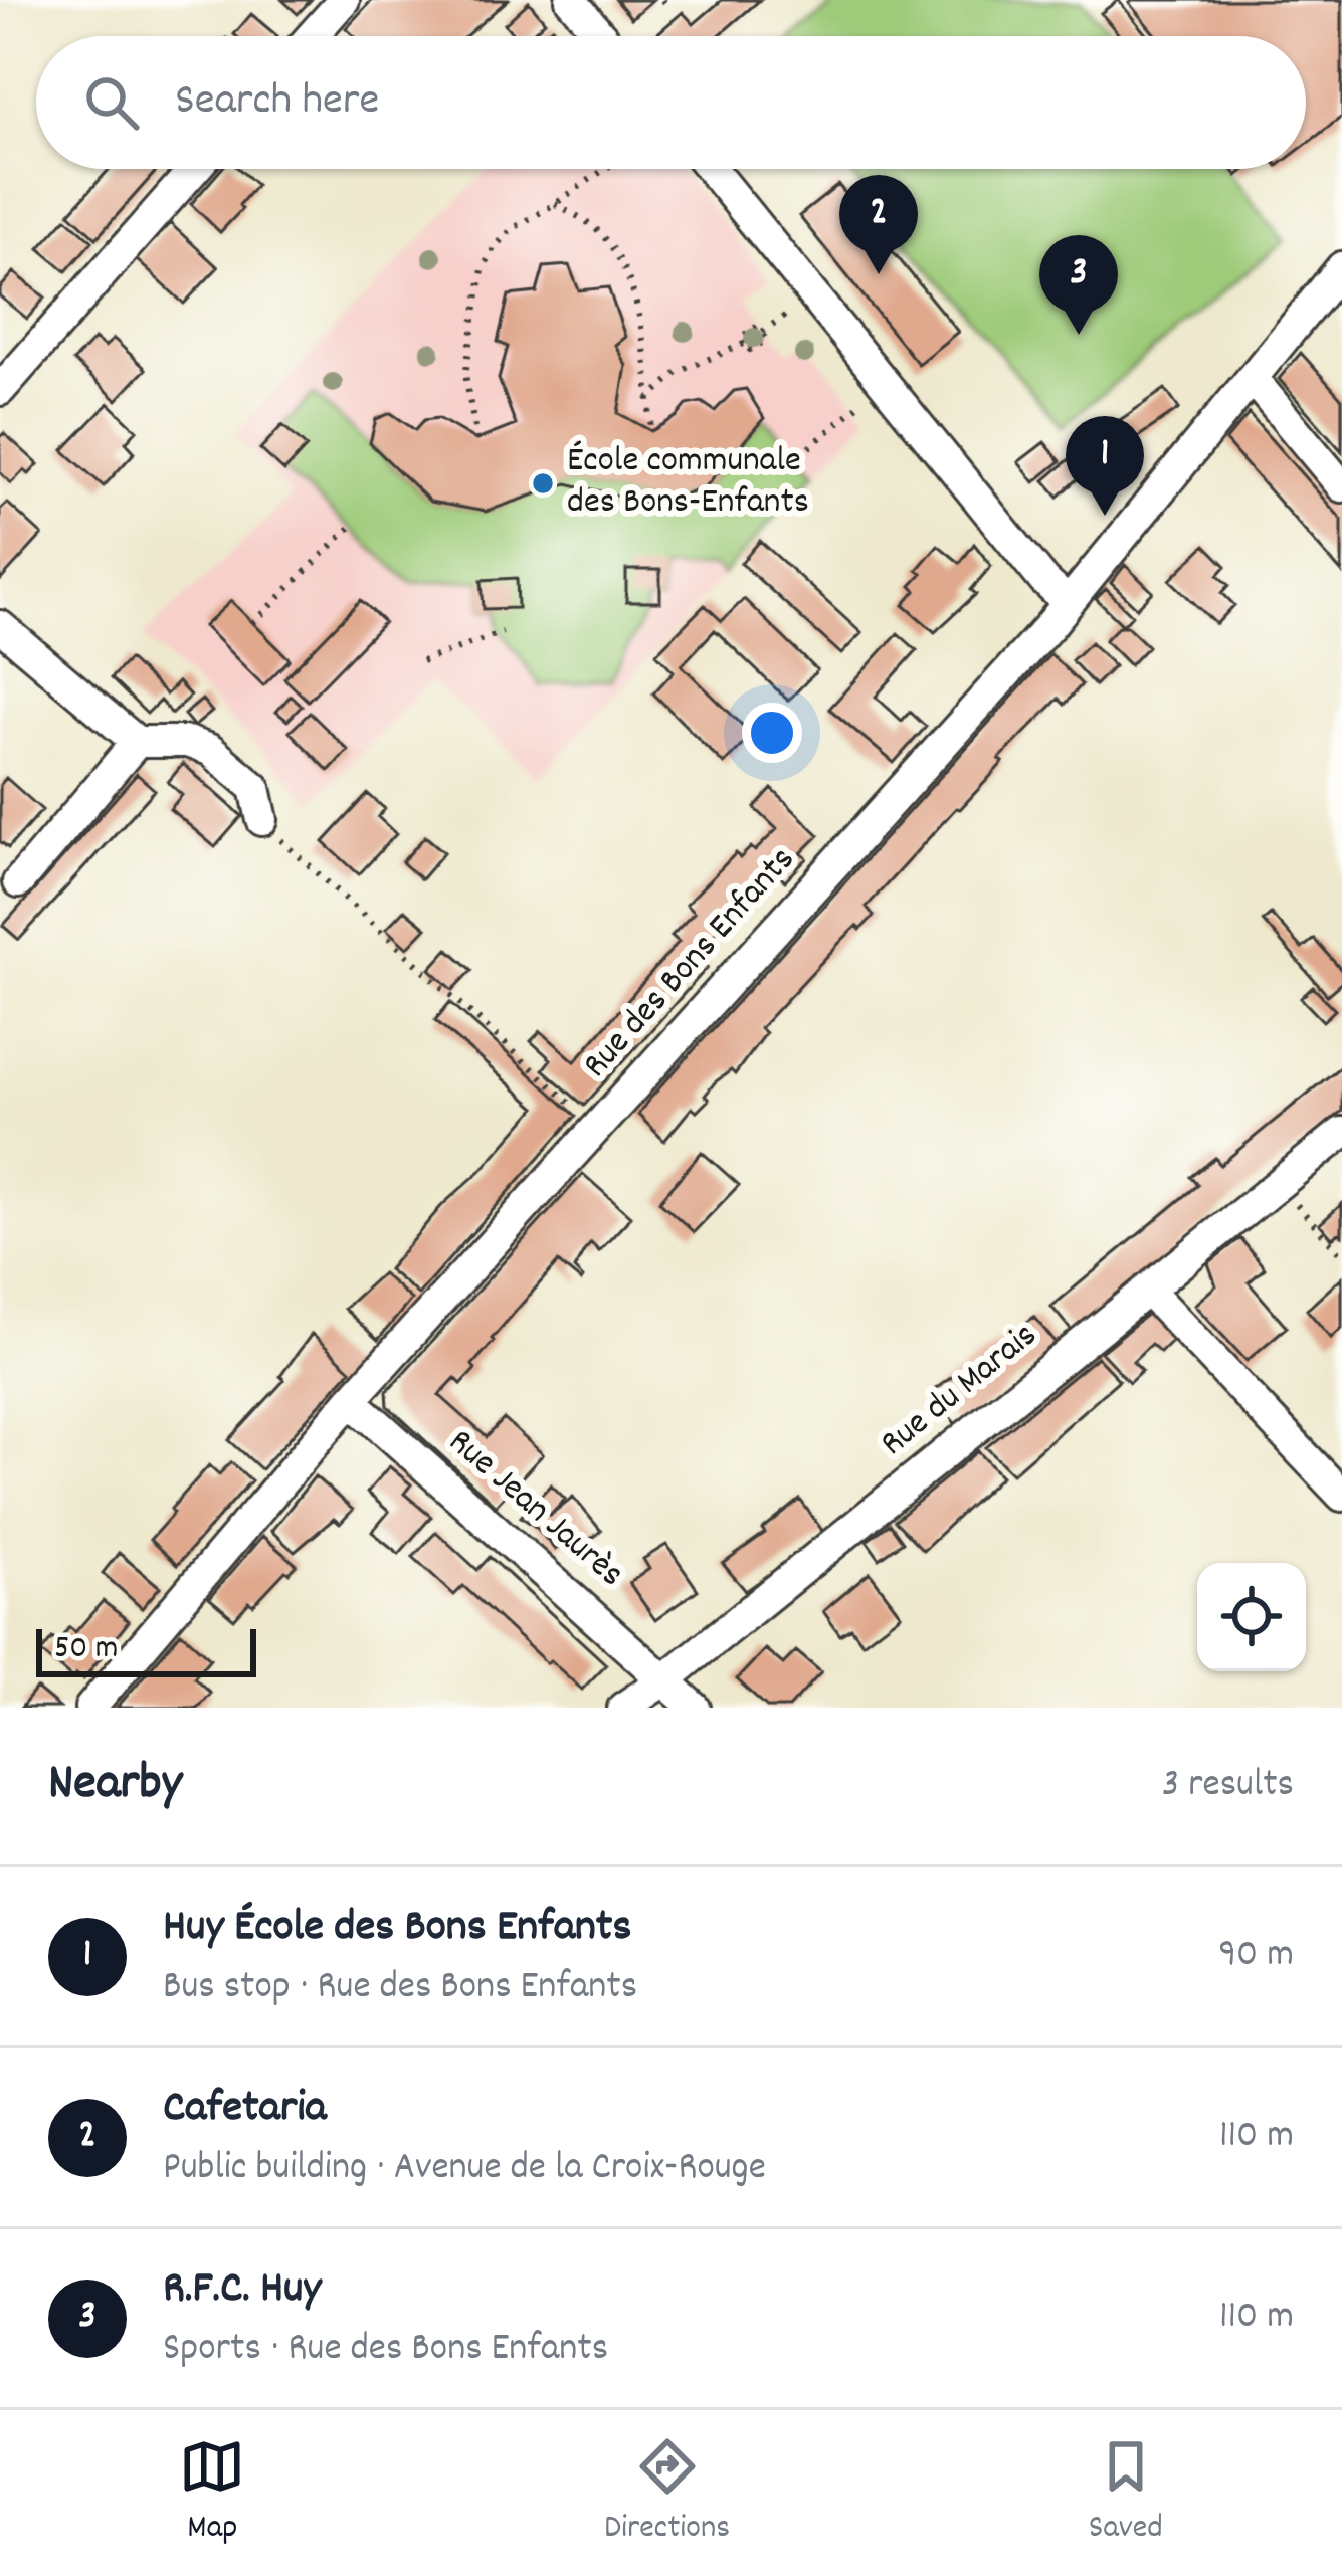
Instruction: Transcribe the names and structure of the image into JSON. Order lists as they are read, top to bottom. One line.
{"streets":{"street":["Rue des Bons Enfants","Rue du Marais","Rue Jean Jaurès"]},"crossings":[["Rue des Bons Enfants","Rue Jean Jaurès"],["Rue du Marais","Rue Jean Jaurès"]],"places":["École communale des Bons-Enfants"],"scale_bar":"50 m","page":{"search":"Search here","pins":["2","3","1"],"scale":"50 m","heading":["Nearby","3 results"],"list":[{"mark":"1","name":"Huy École des Bons Enfants","note":"Bus stop · Rue des Bons Enfants","value":"90 m"},{"mark":"2","name":"Cafetaria","note":"Public building · Avenue de la Croix-Rouge","value":"110 m"},{"mark":"3","name":"R.F.C. Huy","note":"Sports · Rue des Bons Enfants","value":"110 m"}],"nav":["Map","Directions","Saved"]}}
